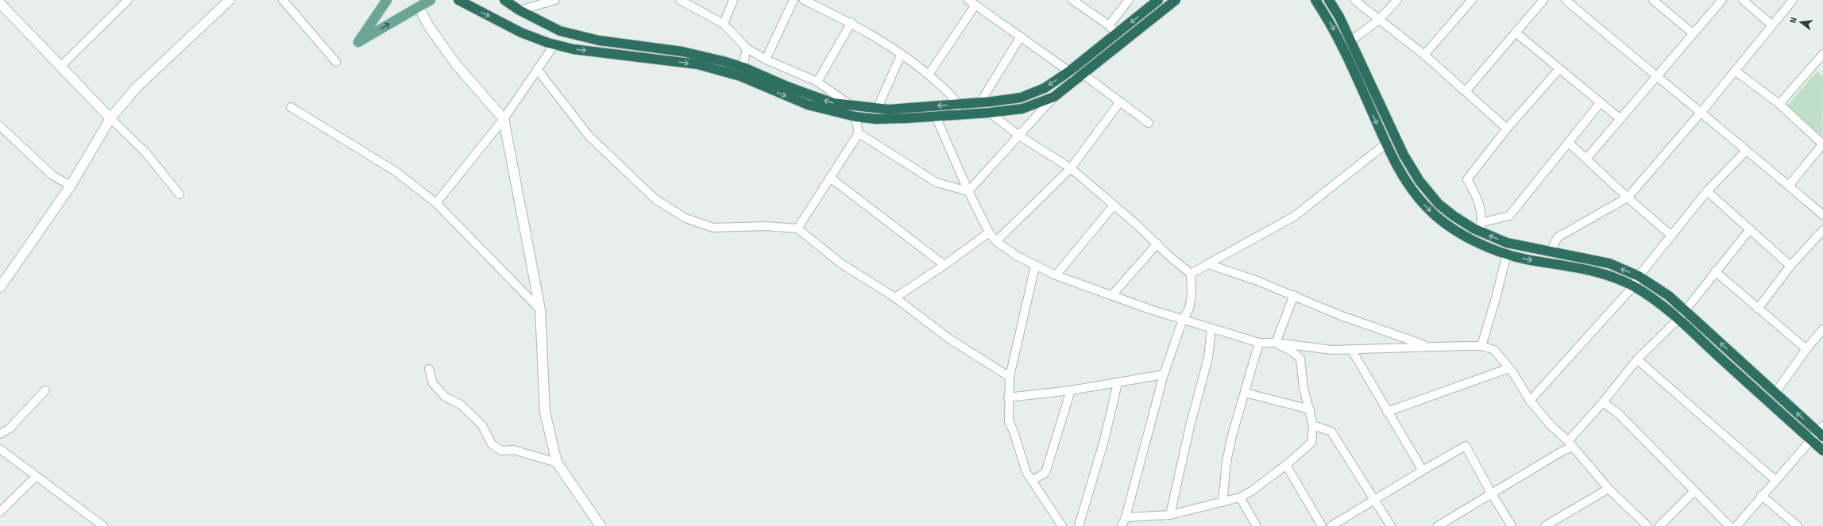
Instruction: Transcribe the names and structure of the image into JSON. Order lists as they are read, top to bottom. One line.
{"north":"left"}
